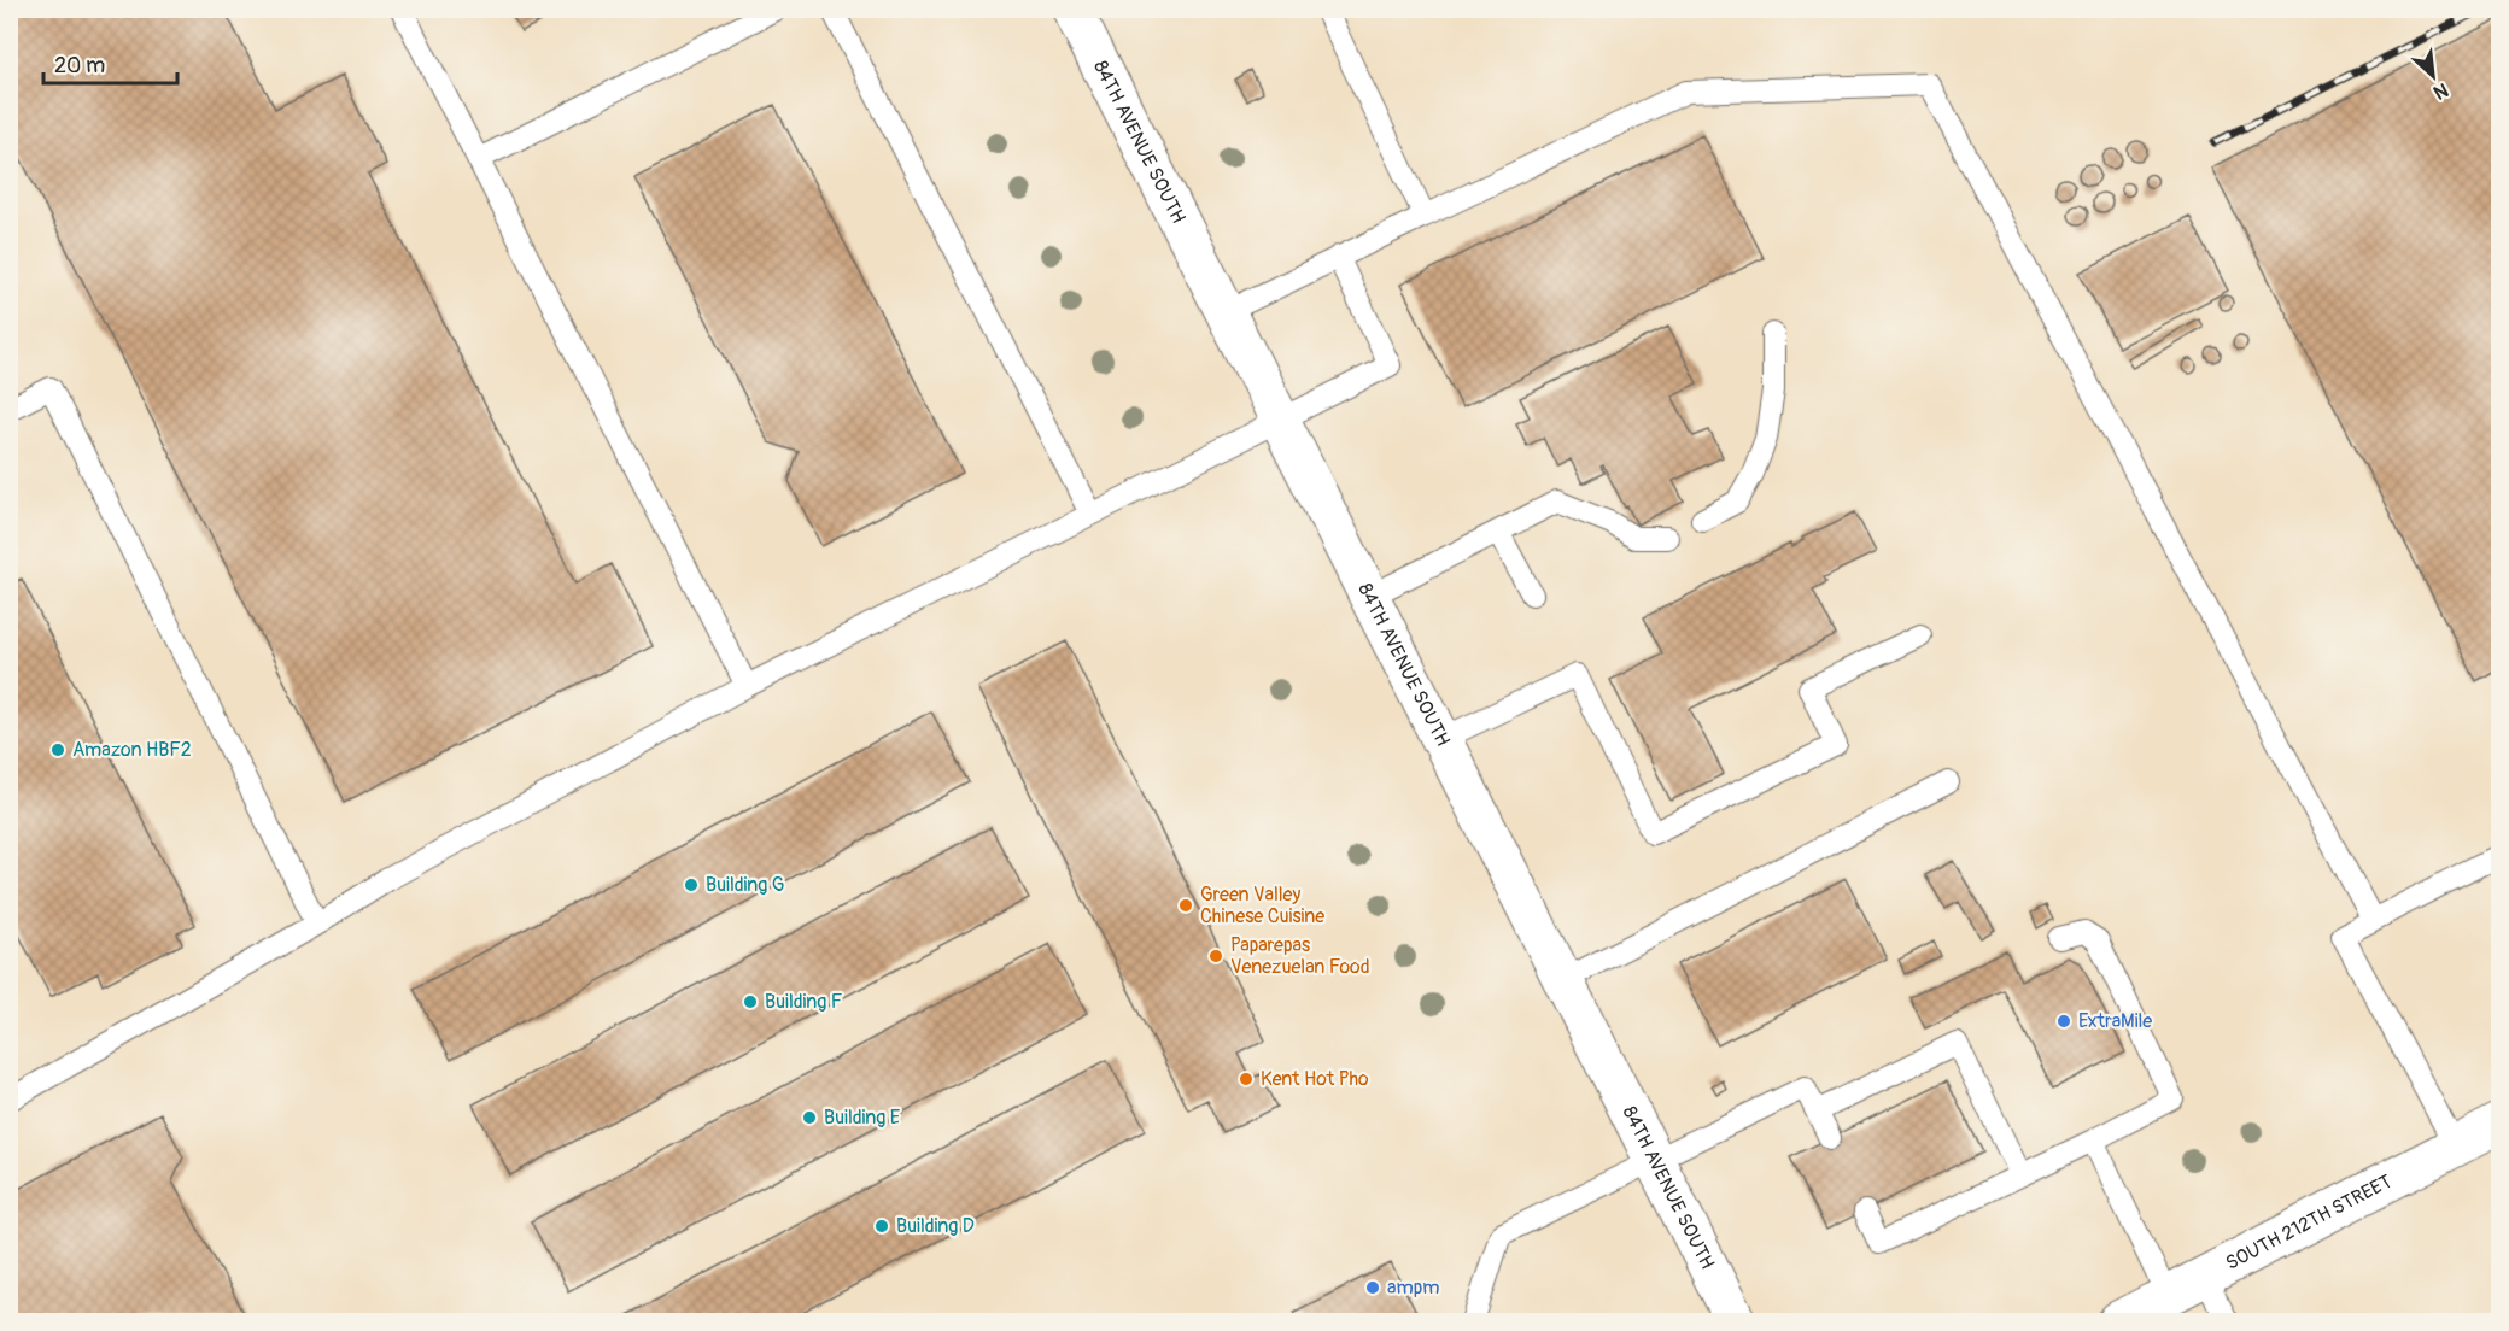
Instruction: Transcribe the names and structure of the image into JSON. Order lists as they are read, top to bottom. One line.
{"streets":{"main road":["84TH AVENUE SOUTH","SOUTH 212TH STREET"]},"places":["Amazon HBF2","Building G","Green Valley Chinese Cuisine","Paparepas Venezuelan Food","Building F","ExtraMile","Kent Hot Pho","Building E","Building D","ampm"],"scale_bar":"20 m","north":"bottom right"}
